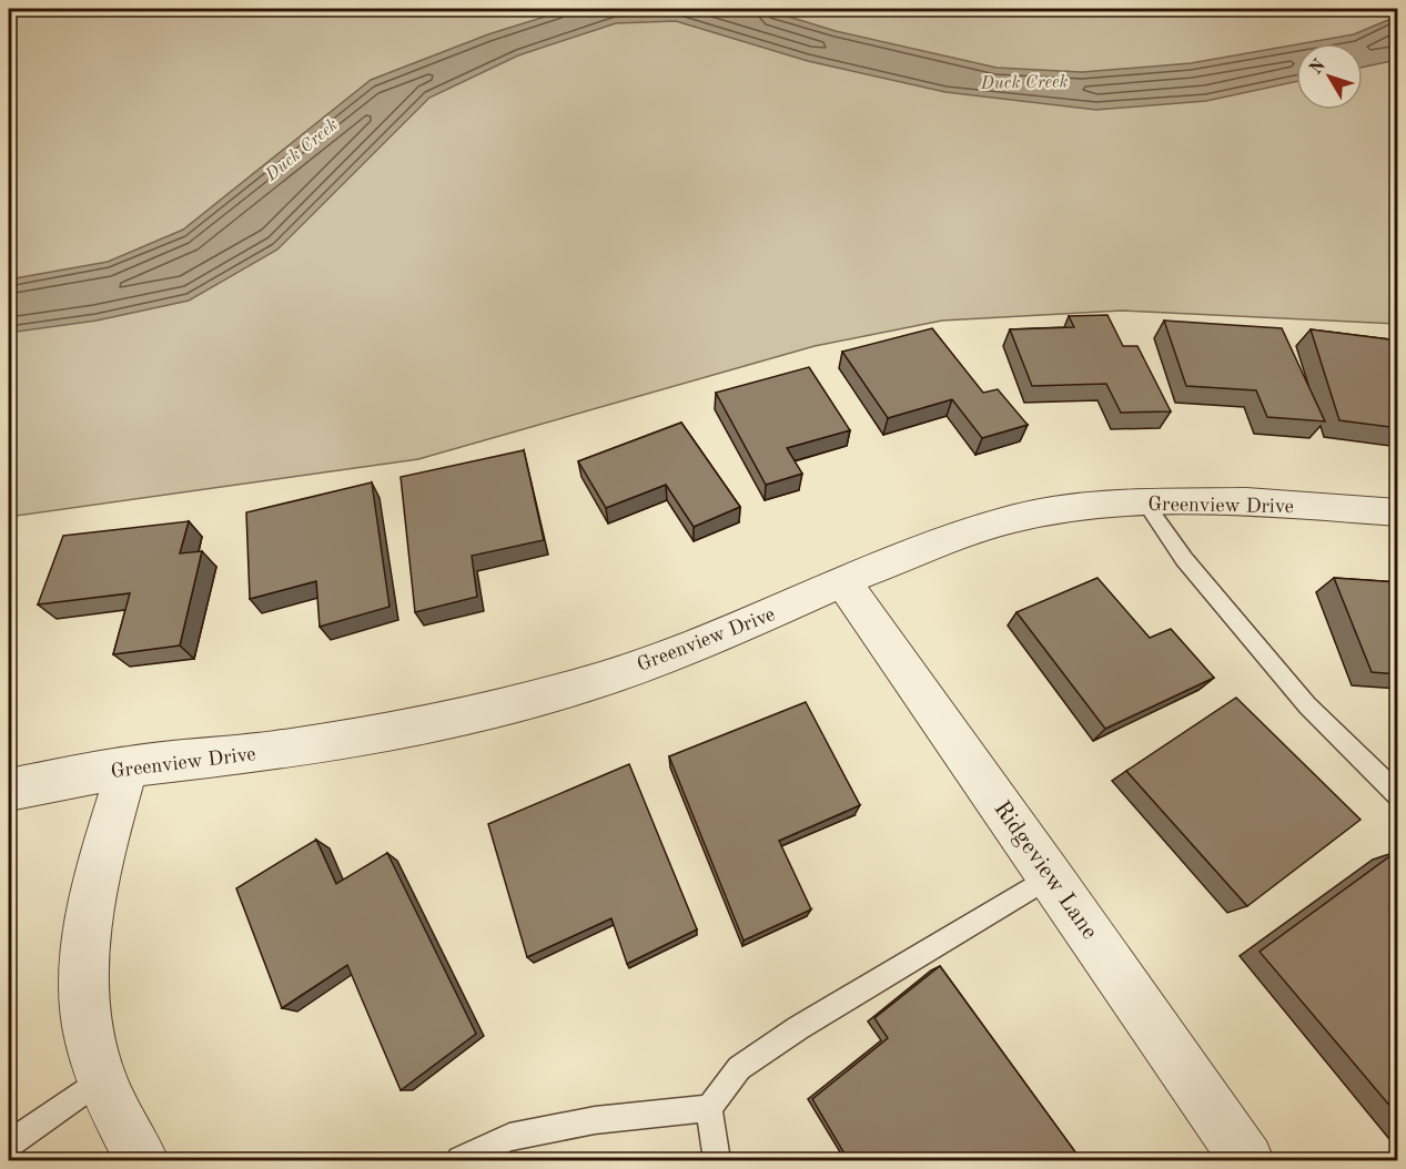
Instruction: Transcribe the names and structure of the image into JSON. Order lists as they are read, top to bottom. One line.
{"streets":{"street":["Greenview Drive","Ridgeview Lane"]},"crossings":[["Greenview Drive","Ridgeview Lane"]],"water":["Duck Creek"],"north":"top left"}
